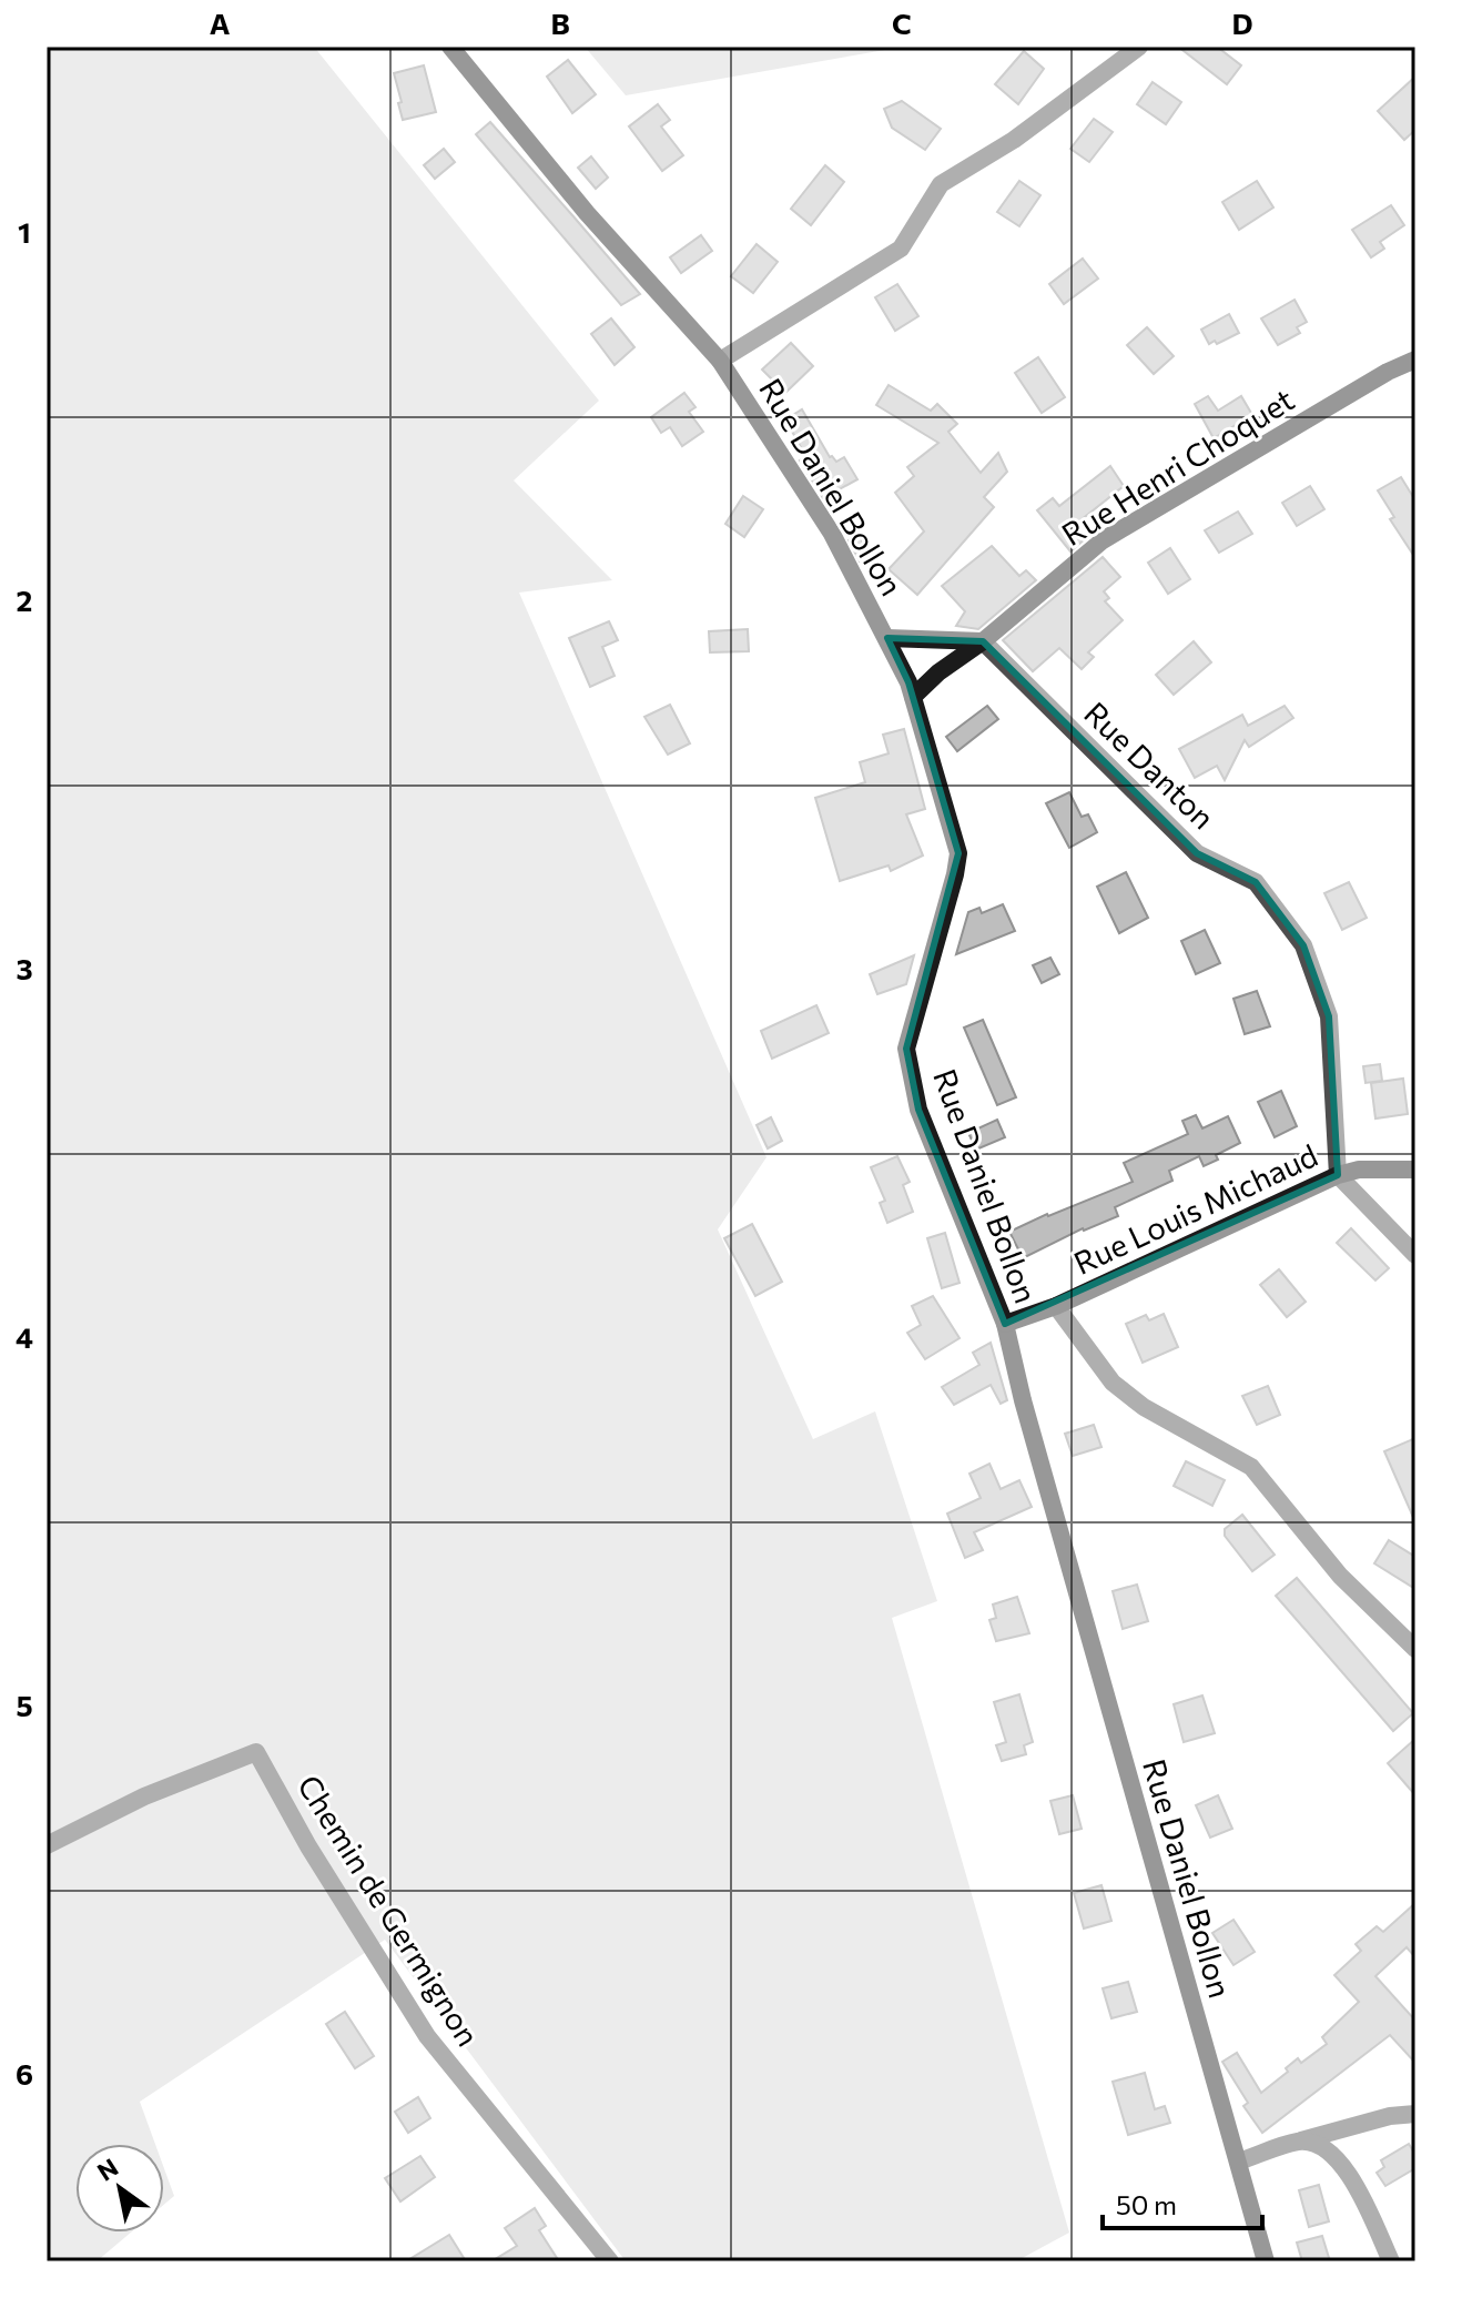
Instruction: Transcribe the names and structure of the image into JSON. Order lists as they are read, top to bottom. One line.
{"streets":{"street":["Rue Henri Choquet","Rue Daniel Bollon","Rue Danton","Rue Louis Michaud","Chemin de Germignon"]},"crossings":[["Rue Henri Choquet","Rue Daniel Bollon"],["Rue Henri Choquet","Rue Danton"],["Rue Daniel Bollon","Rue Louis Michaud"],["Rue Danton","Rue Louis Michaud"]],"scale_bar":"50 m","north":"top left","grid":{"columns":["A","B","C","D"],"rows":["1","2","3","4","5","6"]}}
